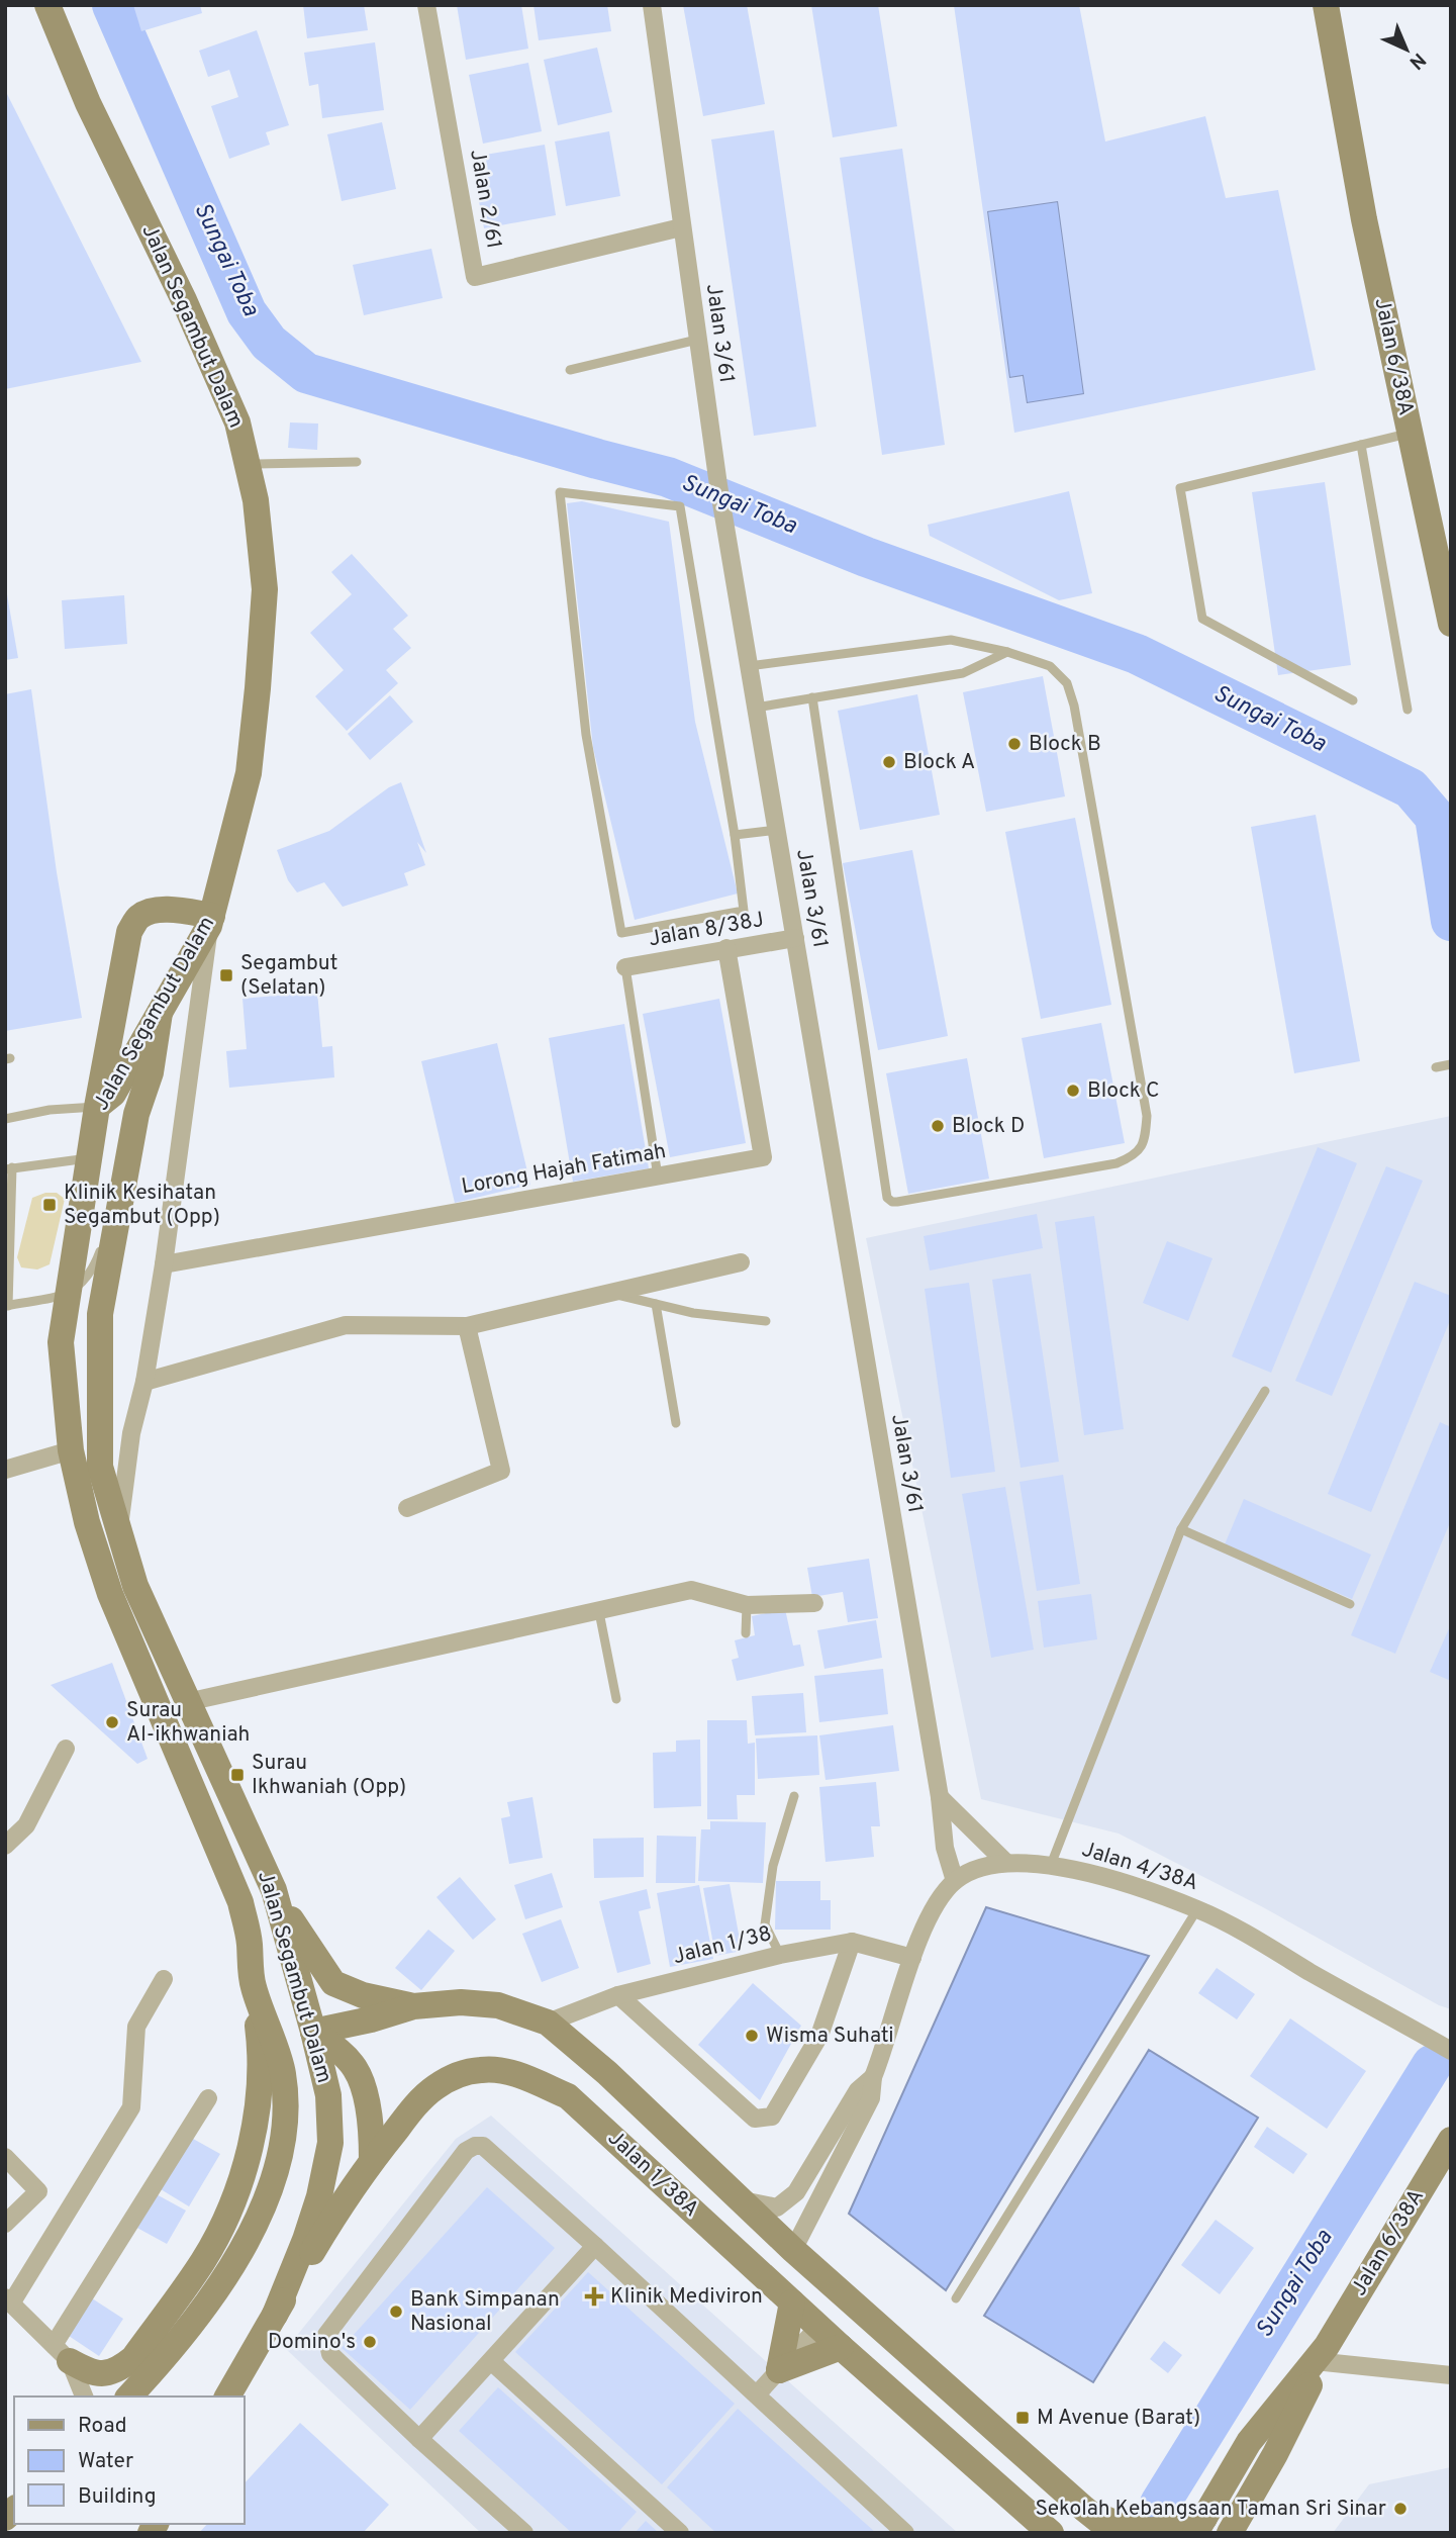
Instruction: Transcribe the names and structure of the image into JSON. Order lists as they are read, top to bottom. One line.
{"streets":{"street":["Jalan 2/61","Jalan Segambut Dalam","Jalan 3/61","Jalan 6/38A","Jalan 8/38J","Lorong Hajah Fatimah","Jalan 4/38A","Jalan 1/38","Jalan 1/38A"]},"crossings":[["Jalan 2/61","Jalan 3/61"],["Jalan Segambut Dalam","Jalan 1/38A"],["Jalan 3/61","Jalan 8/38J"],["Jalan 3/61","Jalan 4/38A"],["Jalan 8/38J","Lorong Hajah Fatimah"],["Jalan 4/38A","Jalan 1/38"],["Jalan 4/38A","Jalan 1/38A"],["Jalan 1/38","Jalan 1/38A"]],"water":["Sungai Toba"],"places":{"other":["Block B","Block A","Block C","Block D","Surau Al-ikhwaniah","Wisma Suhati","Bank Simpanan Nasional","Domino's","Sekolah Kebangsaan Taman Sri Sinar"],"transit":["Segambut (Selatan)","Klinik Kesihatan Segambut (Opp)","Surau Ikhwaniah (Opp)","M Avenue (Barat)"],"health":["Klinik Mediviron"]},"legend":["Road","Water","Building"],"north":"bottom right"}
